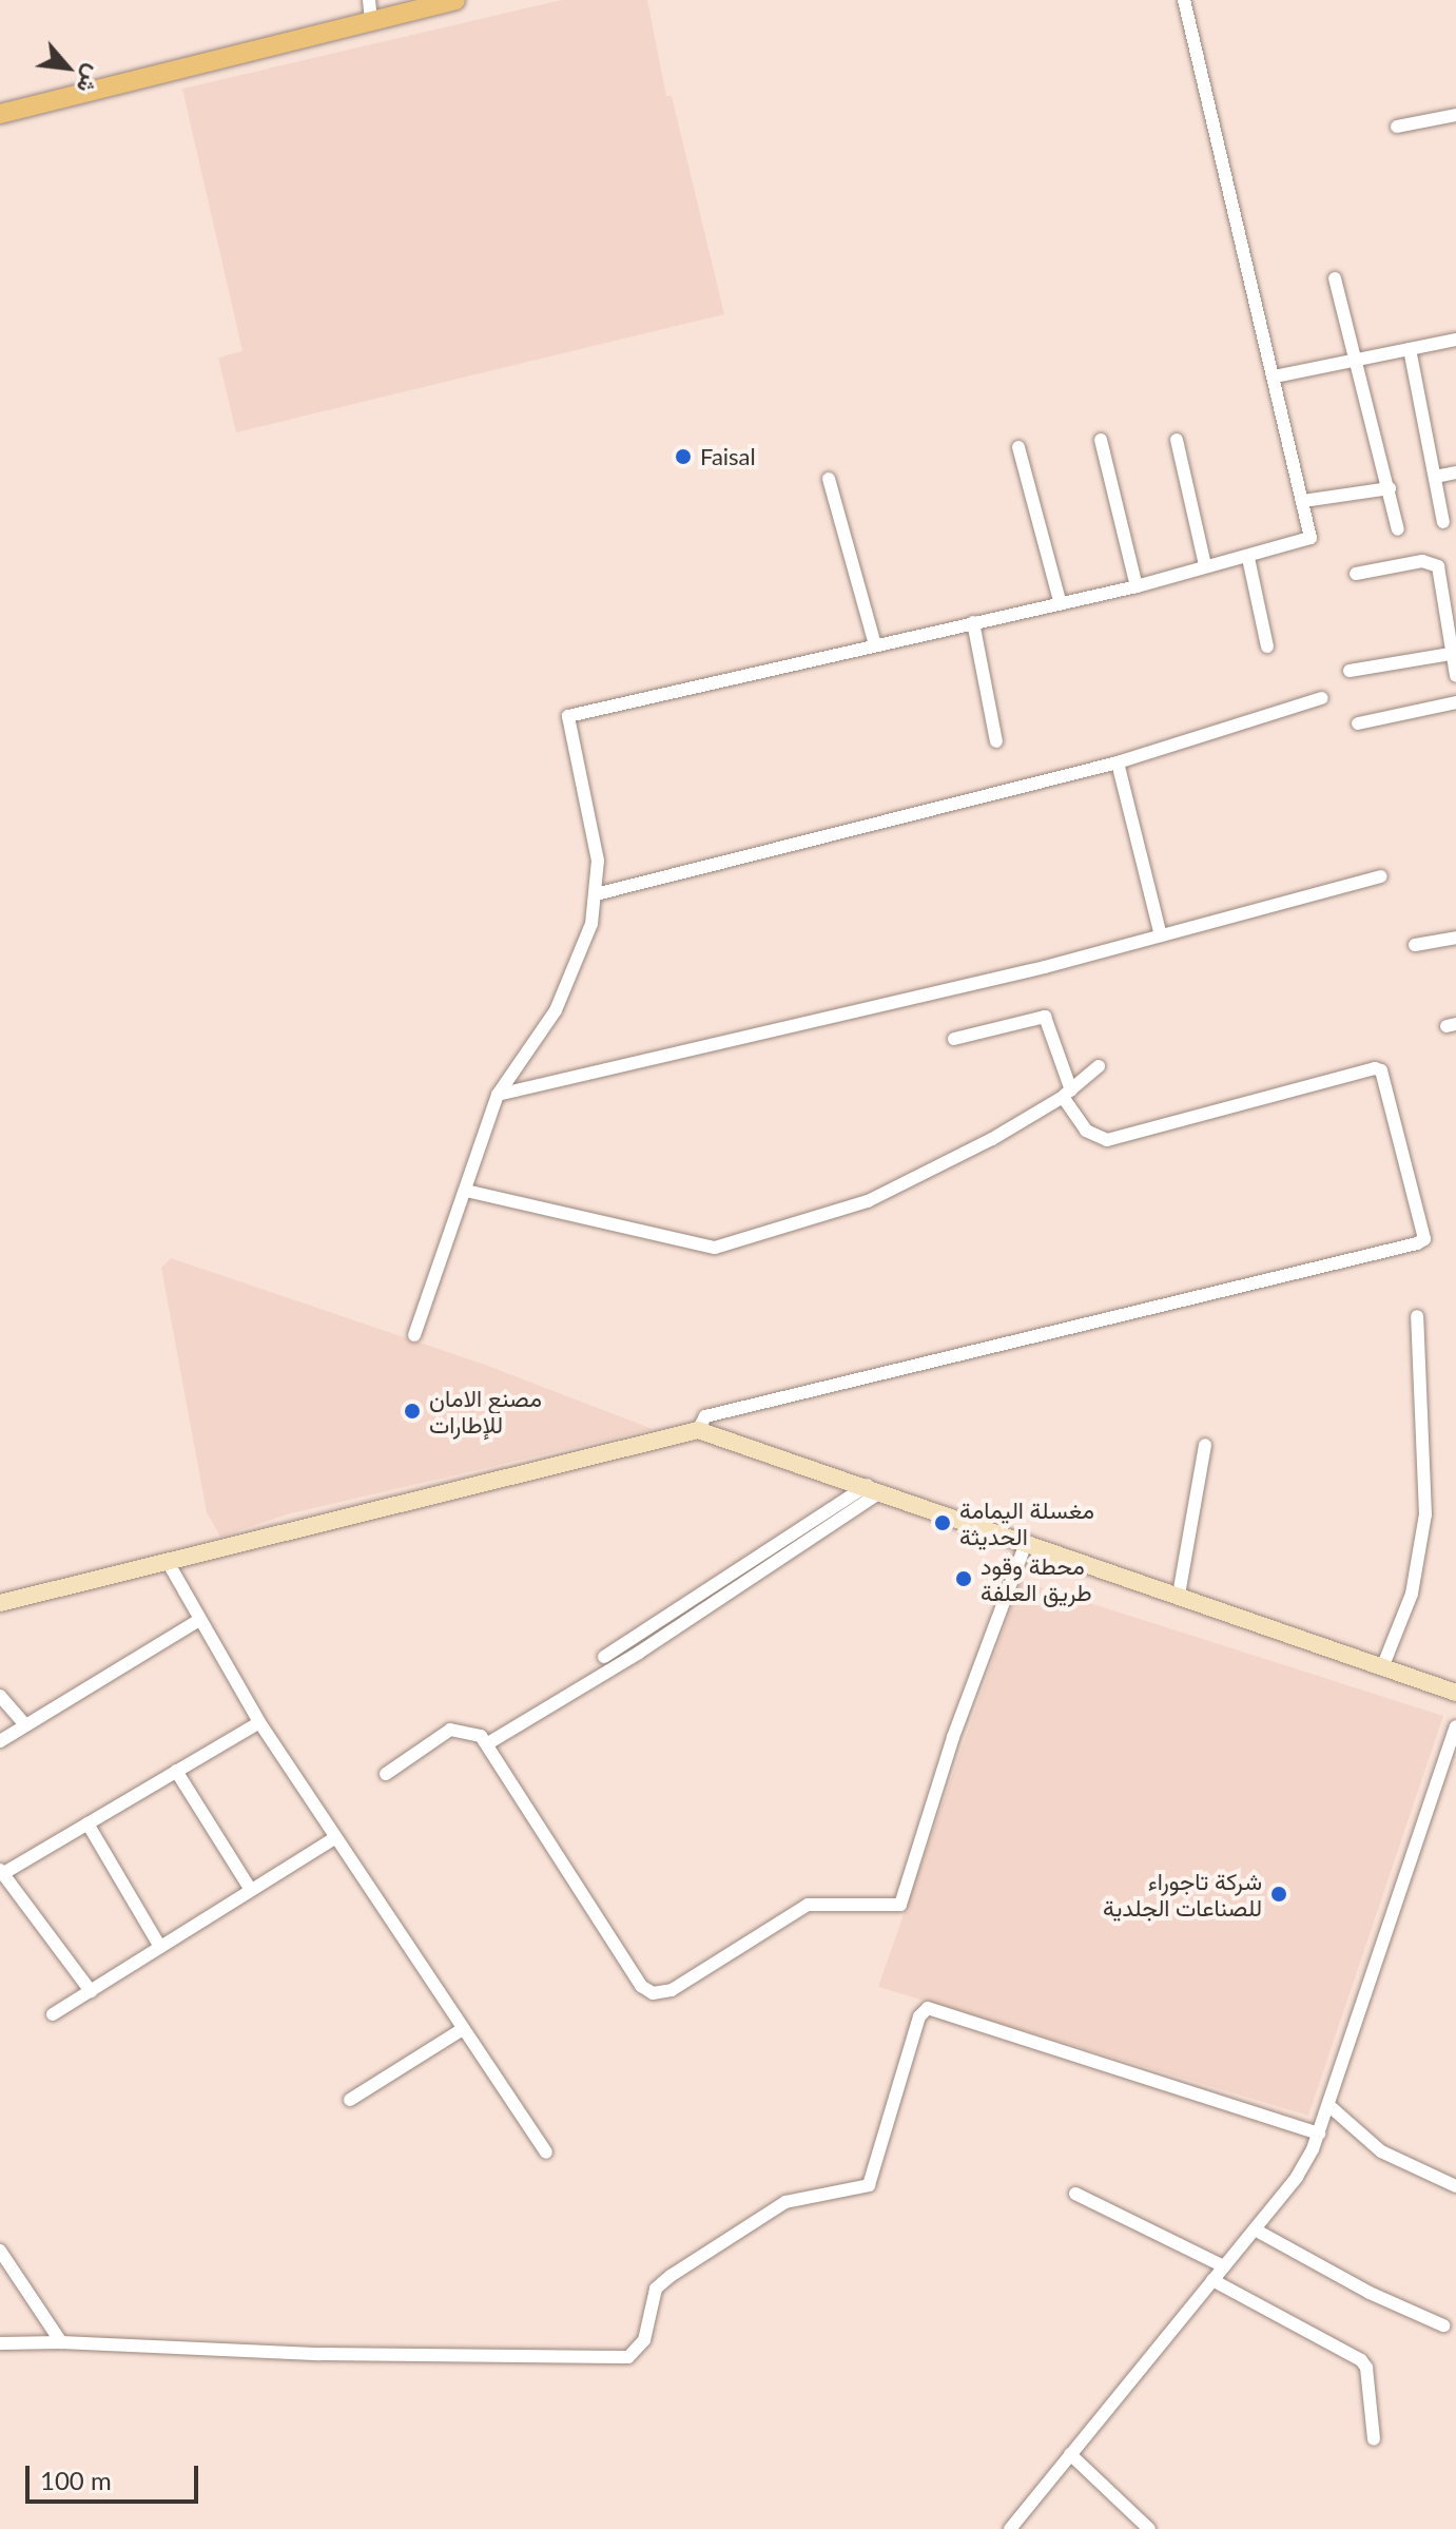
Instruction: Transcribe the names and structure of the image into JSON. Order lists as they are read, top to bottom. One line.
{"places":["Faisal","مصنع الامان للإطارات","مغسلة اليمامة الحديثة","محطة وقود طريق العلفة","شركة تاجوراء للصناعات الجلدية"],"scale_bar":"100 m","north":"bottom right"}
